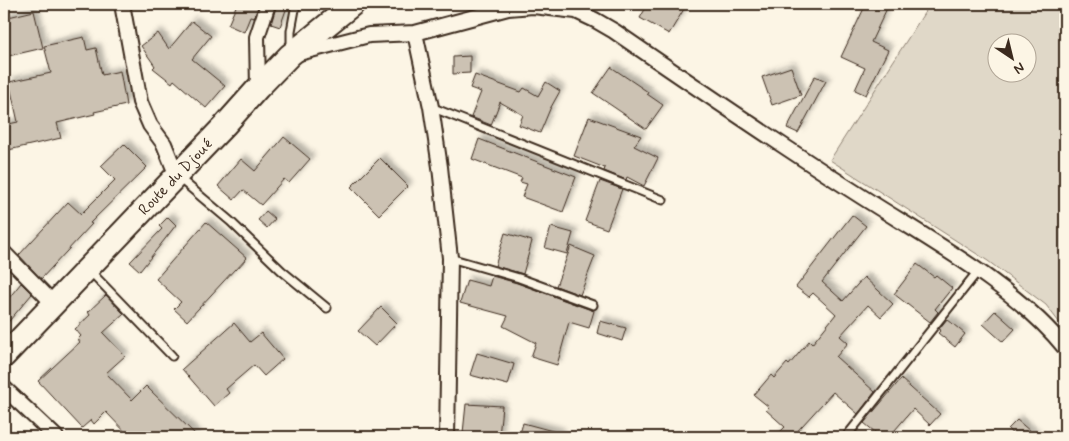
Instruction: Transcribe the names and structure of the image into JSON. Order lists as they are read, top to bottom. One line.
{"streets":{"main road":["Route du Djoué"]},"north":"bottom right"}
